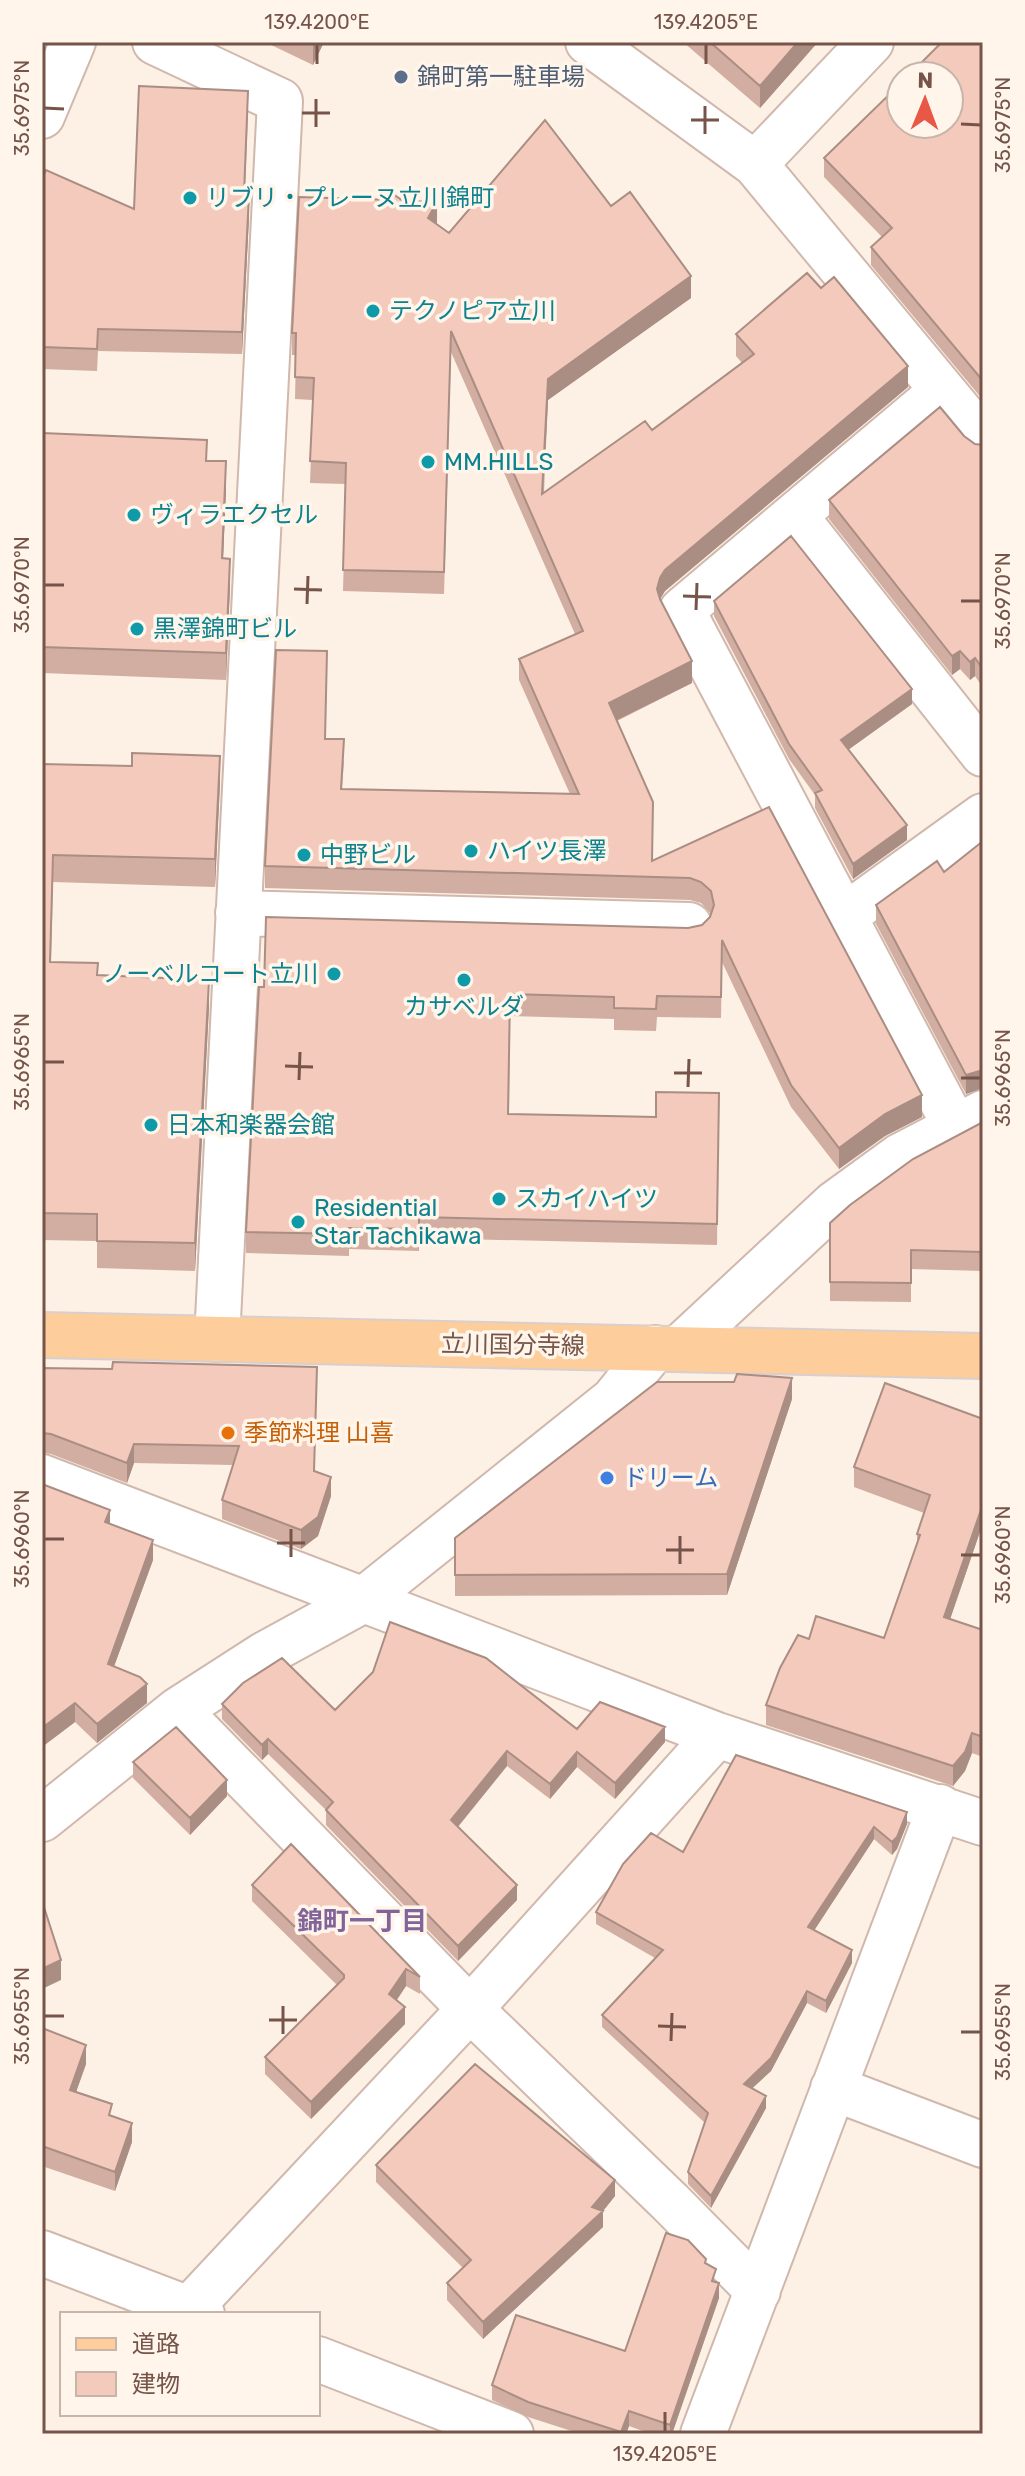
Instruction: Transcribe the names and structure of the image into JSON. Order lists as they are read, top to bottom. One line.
{"streets":{"main road":["立川国分寺線"]},"districts":["錦町一丁目"],"places":["錦町第一駐車場","リブリ・プレーヌ立川錦町","テクノピア立川","MM.HILLS","ヴィラエクセル","黒澤錦町ビル","ハイツ長澤","中野ビル","ノーベルコート立川","カサベルダ","日本和楽器会館","スカイハイツ","Residential Star Tachikawa","季節料理 山喜","ドリーム"],"legend":["道路","建物"],"north":"top","coordinates":["139.4200°E","139.4205°E","35.6975°N","35.6970°N","35.6965°N","35.6960°N","35.6955°N"]}
